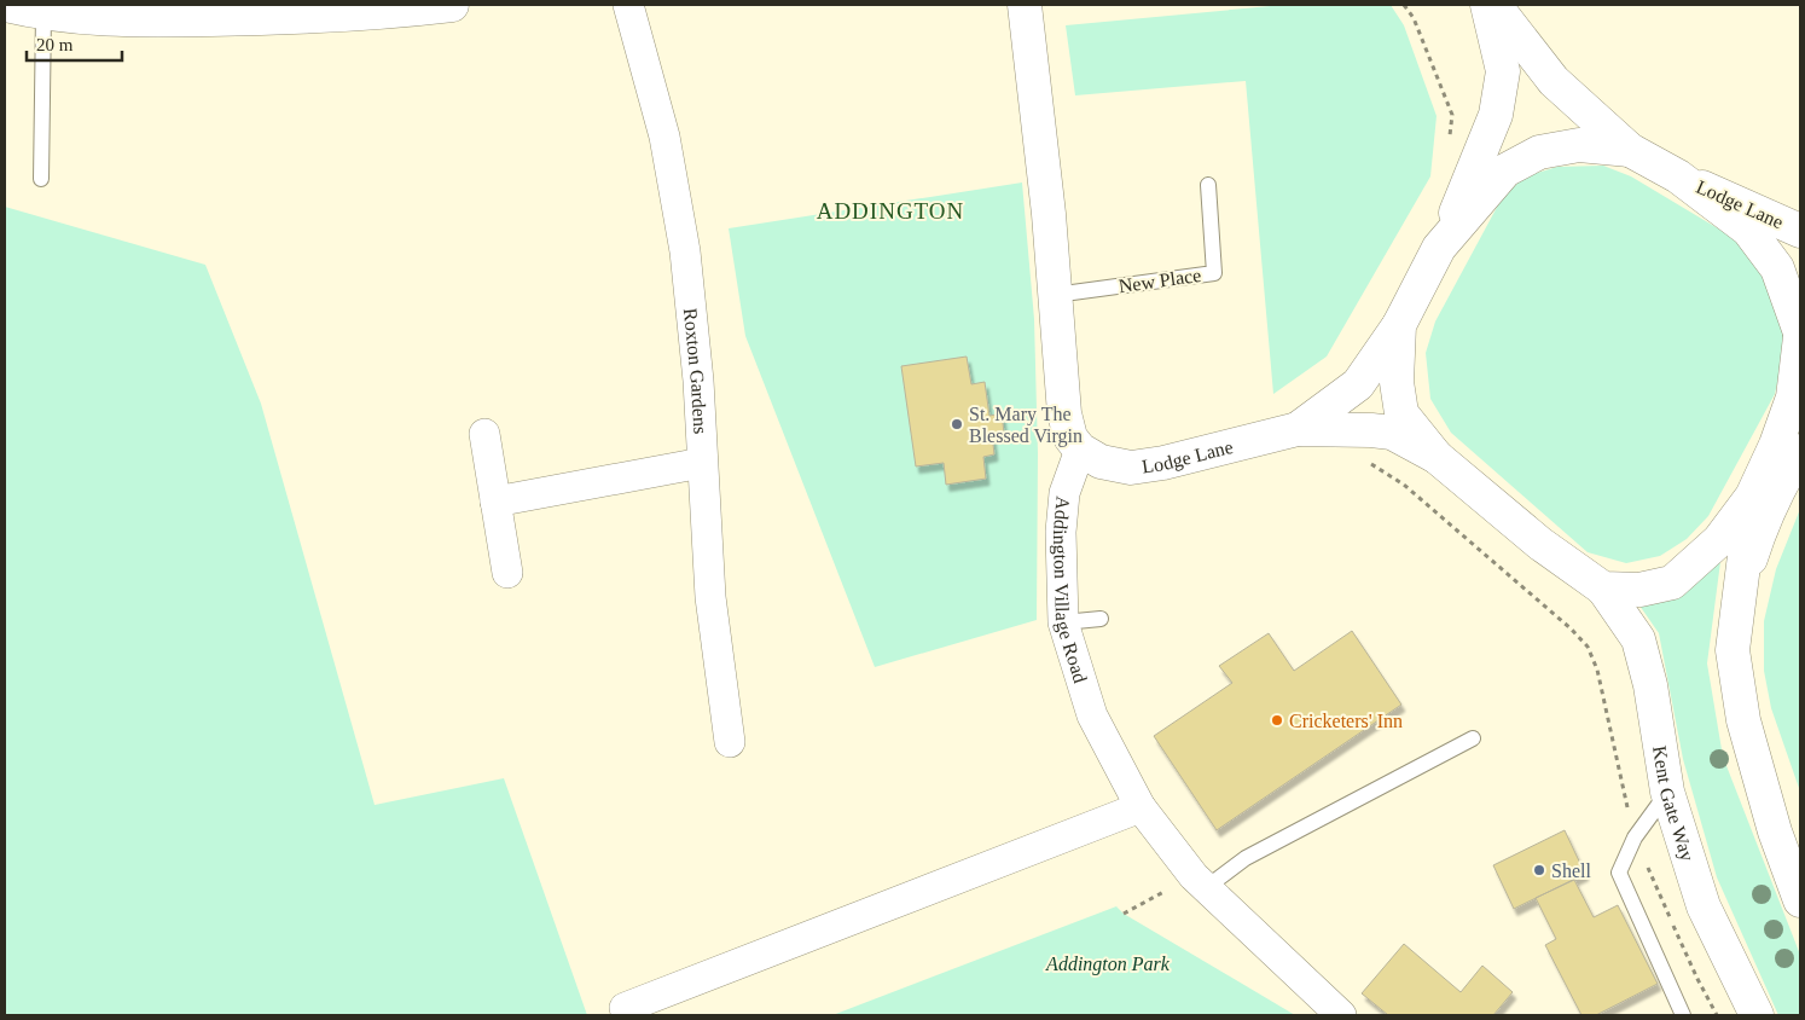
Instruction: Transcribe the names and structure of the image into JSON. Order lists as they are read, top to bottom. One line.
{"streets":{"main road":["Lodge Lane","Kent Gate Way"],"street":["Roxton Gardens","Addington Village Road"],"lane":["New Place"]},"crossings":[["Lodge Lane","Addington Village Road"]],"districts":["ADDINGTON"],"parks":["Addington Park"],"places":["St. Mary The Blessed Virgin","Cricketers' Inn","Shell"],"scale_bar":"20 m"}
